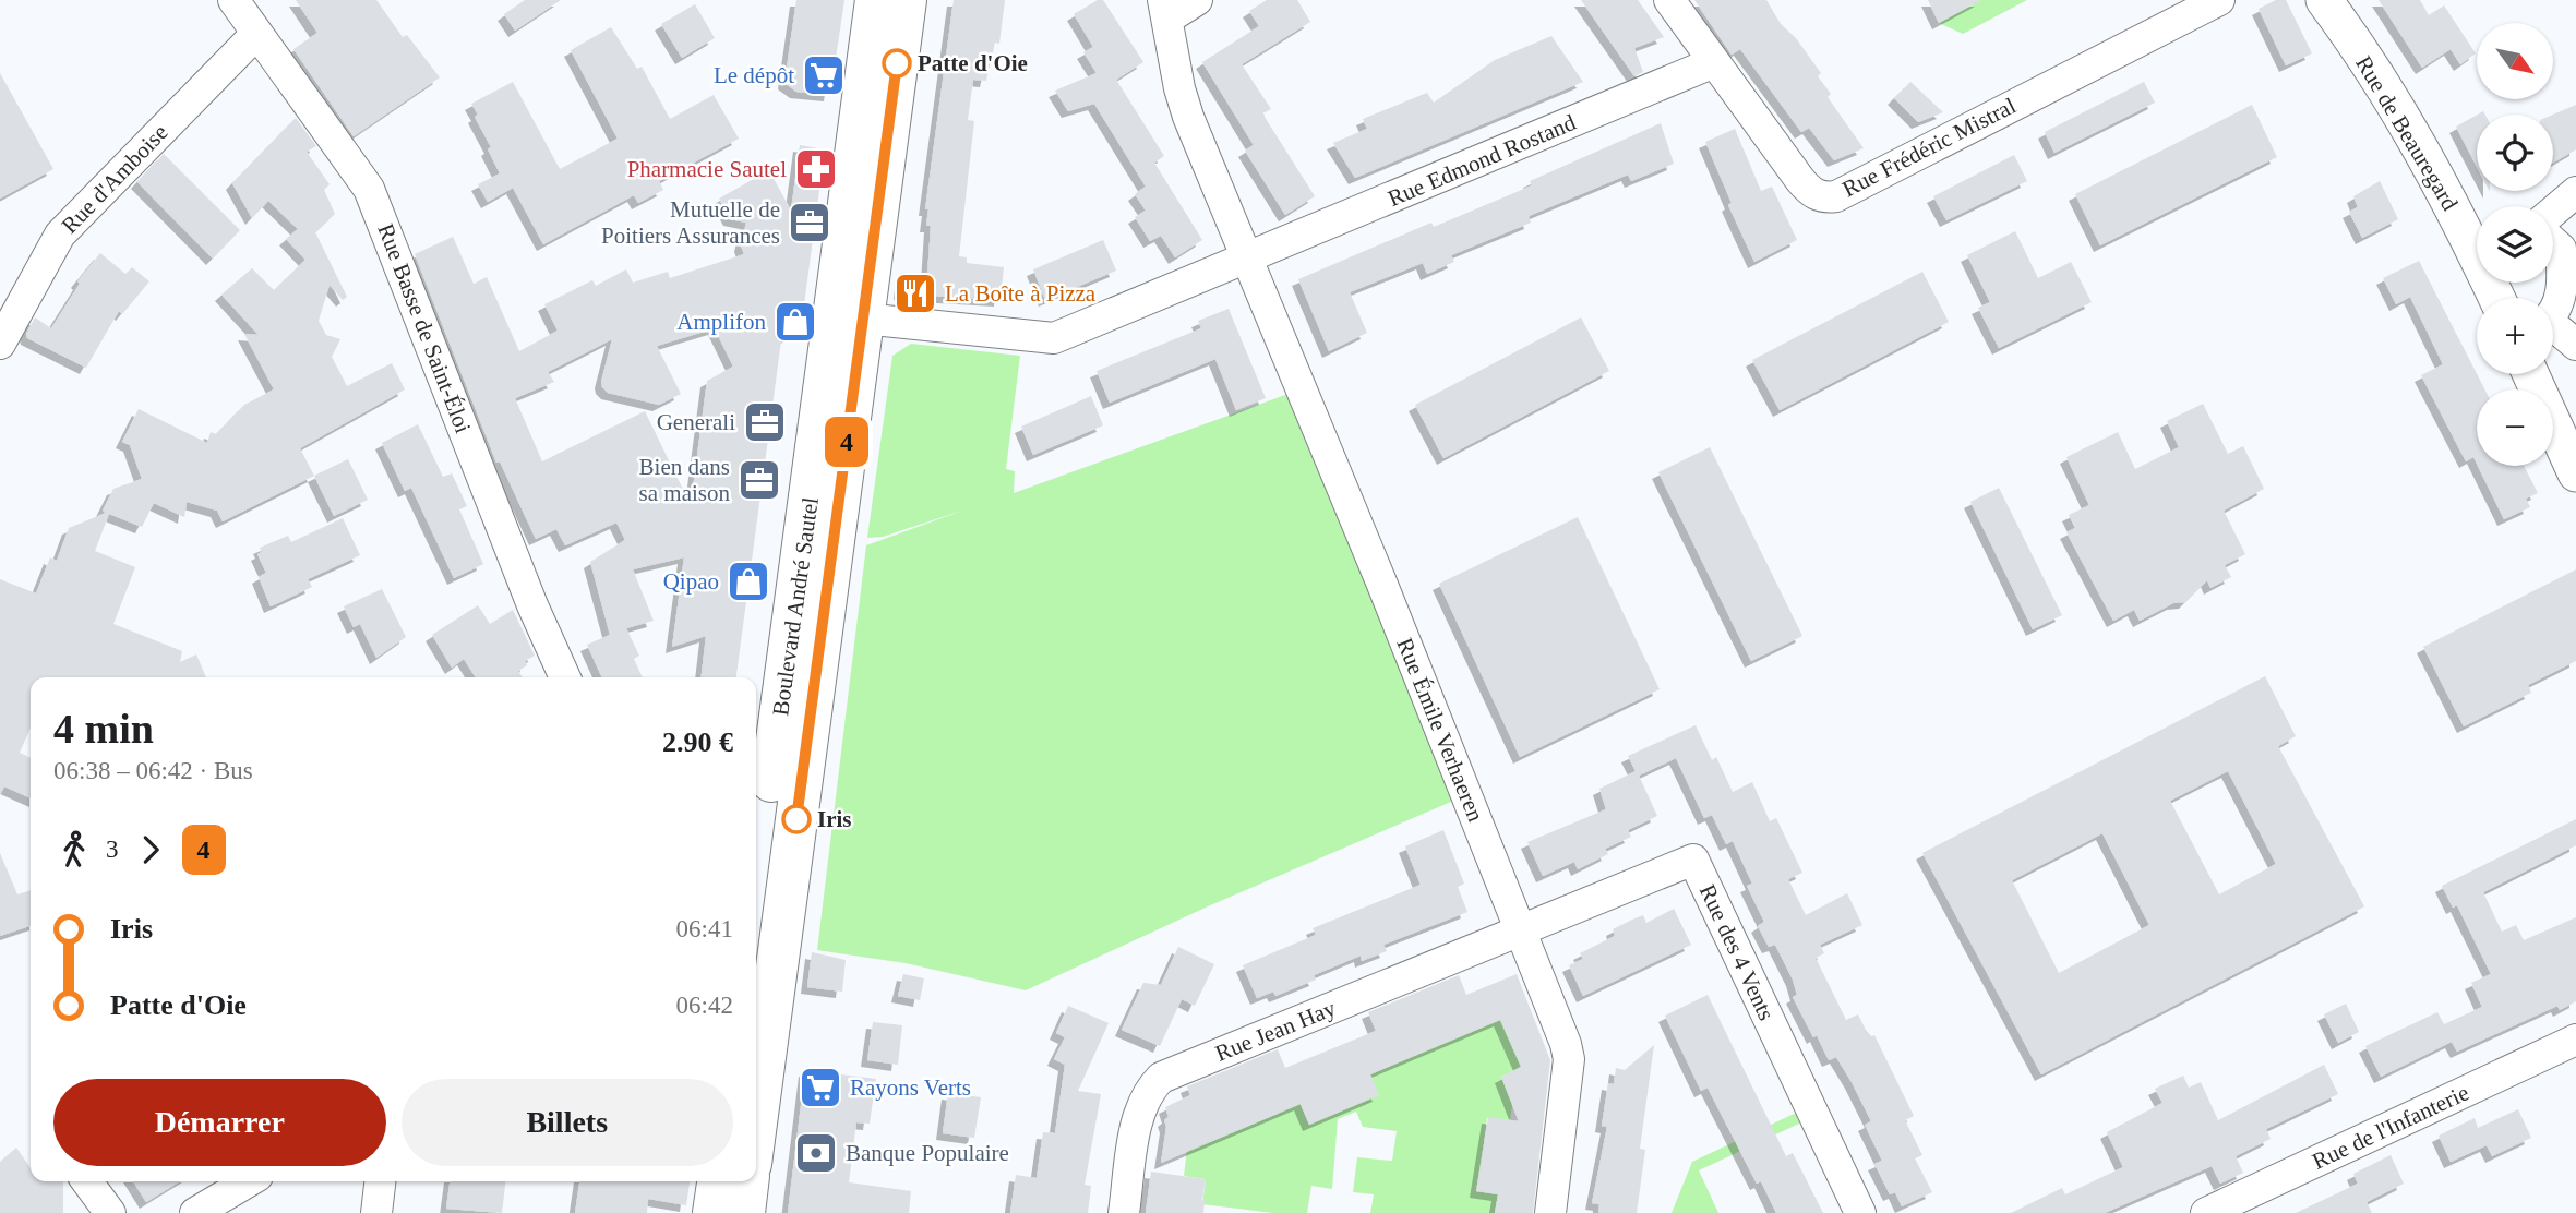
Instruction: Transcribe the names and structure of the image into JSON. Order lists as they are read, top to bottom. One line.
{"streets":{"main road":["Boulevard André Sautel"],"street":["Rue de Beauregard","Rue Frédéric Mistral","Rue Edmond Rostand","Rue d'Amboise","Rue Basse de Saint-Éloi","Rue Émile Verhaeren","Rue des 4 Vents","Rue Jean Hay","Rue de l'Infanterie"]},"crossings":[["Rue Frédéric Mistral","Rue Edmond Rostand"],["Rue Edmond Rostand","Boulevard André Sautel"],["Rue Edmond Rostand","Rue Émile Verhaeren"],["Rue d'Amboise","Rue Basse de Saint-Éloi"],["Rue Émile Verhaeren","Rue des 4 Vents"],["Rue Émile Verhaeren","Rue Jean Hay"],["Rue des 4 Vents","Rue Jean Hay"]],"places":{"other":["Patte d'Oie","Iris"],"supermarket":["Le dépôt","Rayons Verts"],"pharmacy":["Pharmacie Sautel"],"office":["Mutuelle de Poitiers Assurances","Generali","Bien dans sa maison"],"restaurant":["La Boîte à Pizza"],"shop":["Amplifon","Qipao"],"bank":["Banque Populaire"]},"lines":["bus line 4"],"north":"bottom right","page":{"on_map":"4","map_buttons":["+","−"],"heading":["4 min","06:38 – 06:42 · Bus","2.90 €"],"legs":["3","4"],"list":[{"name":"Iris","value":"06:41"},{"name":"Patte d'Oie","value":"06:42"}],"buttons":["Démarrer","Billets"]}}
